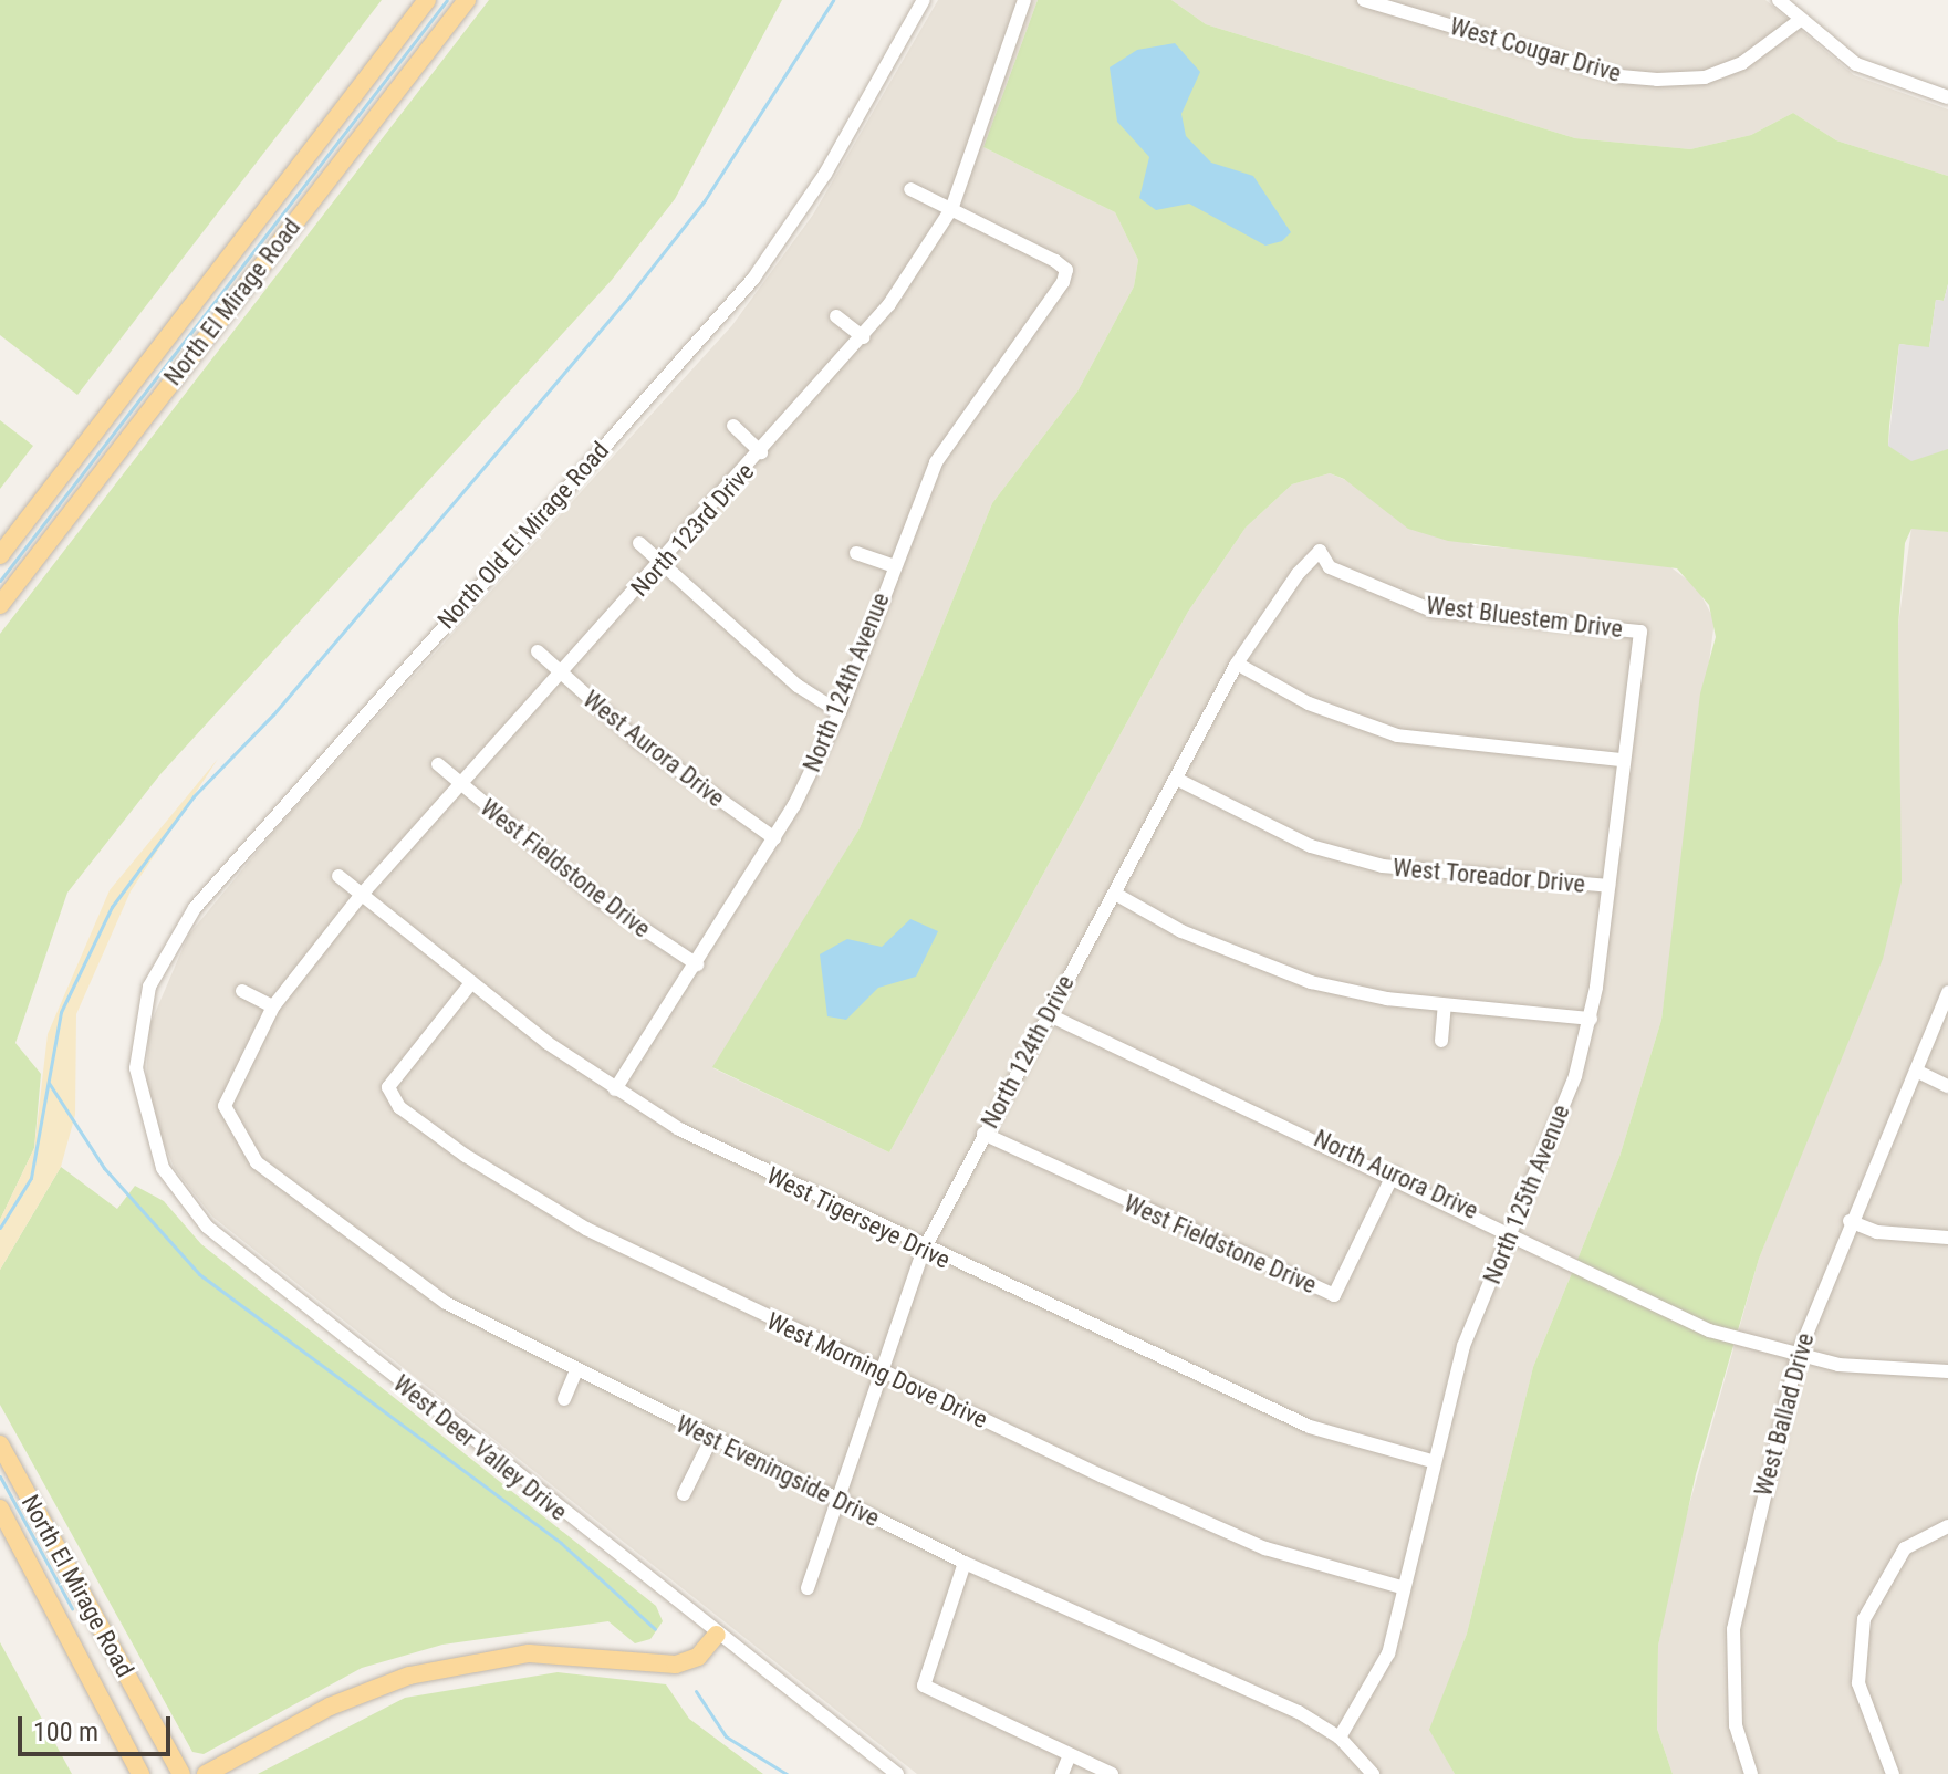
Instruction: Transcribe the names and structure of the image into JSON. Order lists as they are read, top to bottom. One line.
{"streets":{"main road":["North El Mirage Road"],"street":["West Cougar Drive","North 123rd Drive","North Old El Mirage Road","West Bluestem Drive","North 124th Avenue","West Aurora Drive","West Fieldstone Drive","West Toreador Drive","North 124th Drive","North Aurora Drive","North 125th Avenue","West Tigerseye Drive","West Morning Dove Drive","West Ballad Drive","West Deer Valley Drive","West Eveningside Drive"]},"crossings":[["North 123rd Drive","North 124th Avenue"],["North 123rd Drive","West Aurora Drive"],["North 123rd Drive","West Fieldstone Drive"],["North 123rd Drive","West Tigerseye Drive"],["North 123rd Drive","West Eveningside Drive"],["North Old El Mirage Road","West Deer Valley Drive"],["West Bluestem Drive","North 124th Drive"],["West Bluestem Drive","North 125th Avenue"],["North 124th Avenue","West Aurora Drive"],["North 124th Avenue","West Fieldstone Drive"],["North 124th Avenue","West Tigerseye Drive"],["West Fieldstone Drive","North 124th Drive"],["West Fieldstone Drive","North Aurora Drive"],["West Toreador Drive","North 124th Drive"],["West Toreador Drive","North 125th Avenue"],["North 124th Drive","North Aurora Drive"],["North 124th Drive","West Tigerseye Drive"],["North 124th Drive","West Morning Dove Drive"],["North 124th Drive","West Eveningside Drive"],["North Aurora Drive","North 125th Avenue"],["North Aurora Drive","West Ballad Drive"],["North 125th Avenue","West Tigerseye Drive"],["North 125th Avenue","West Morning Dove Drive"],["North 125th Avenue","West Eveningside Drive"],["West Tigerseye Drive","West Morning Dove Drive"]],"scale_bar":"100 m"}
